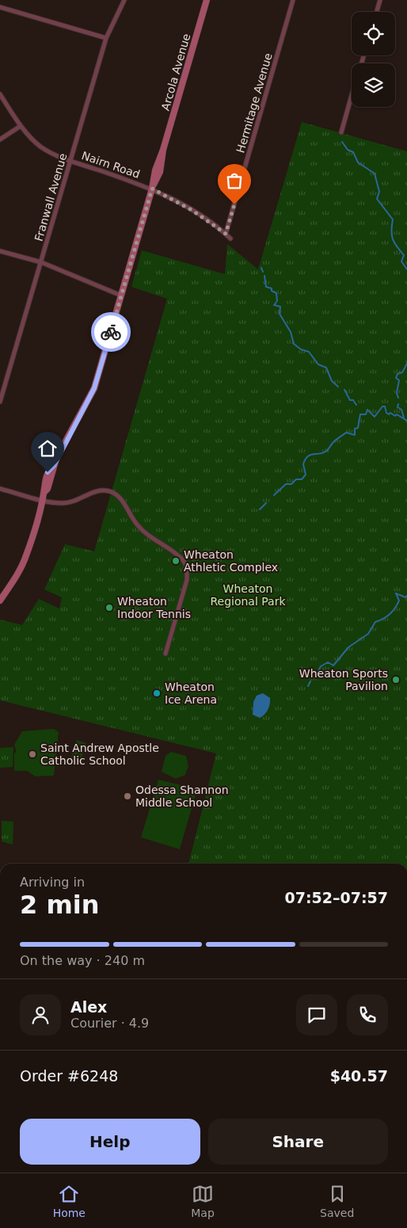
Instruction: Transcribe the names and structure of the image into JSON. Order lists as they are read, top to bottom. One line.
{"streets":{"street":["Arcola Avenue","Hermitage Avenue","Nairn Road","Franwall Avenue"]},"crossings":[["Arcola Avenue","Nairn Road"],["Hermitage Avenue","Nairn Road"],["Nairn Road","Franwall Avenue"]],"parks":["Wheaton Regional Park"],"places":["Wheaton Athletic Complex","Wheaton Indoor Tennis","Wheaton Sports Pavilion","Wheaton Ice Arena","Saint Andrew Apostle Catholic School","Odessa Shannon Middle School"],"page":{"heading":["2 min","Arriving in","07:52–07:57"],"panel":["Alex","Courier · 4.9","Order #6248","$40.57"],"bar":"On the way · 240 m","buttons":["Help","Share"],"tabs":["Home","Map","Saved"]}}
